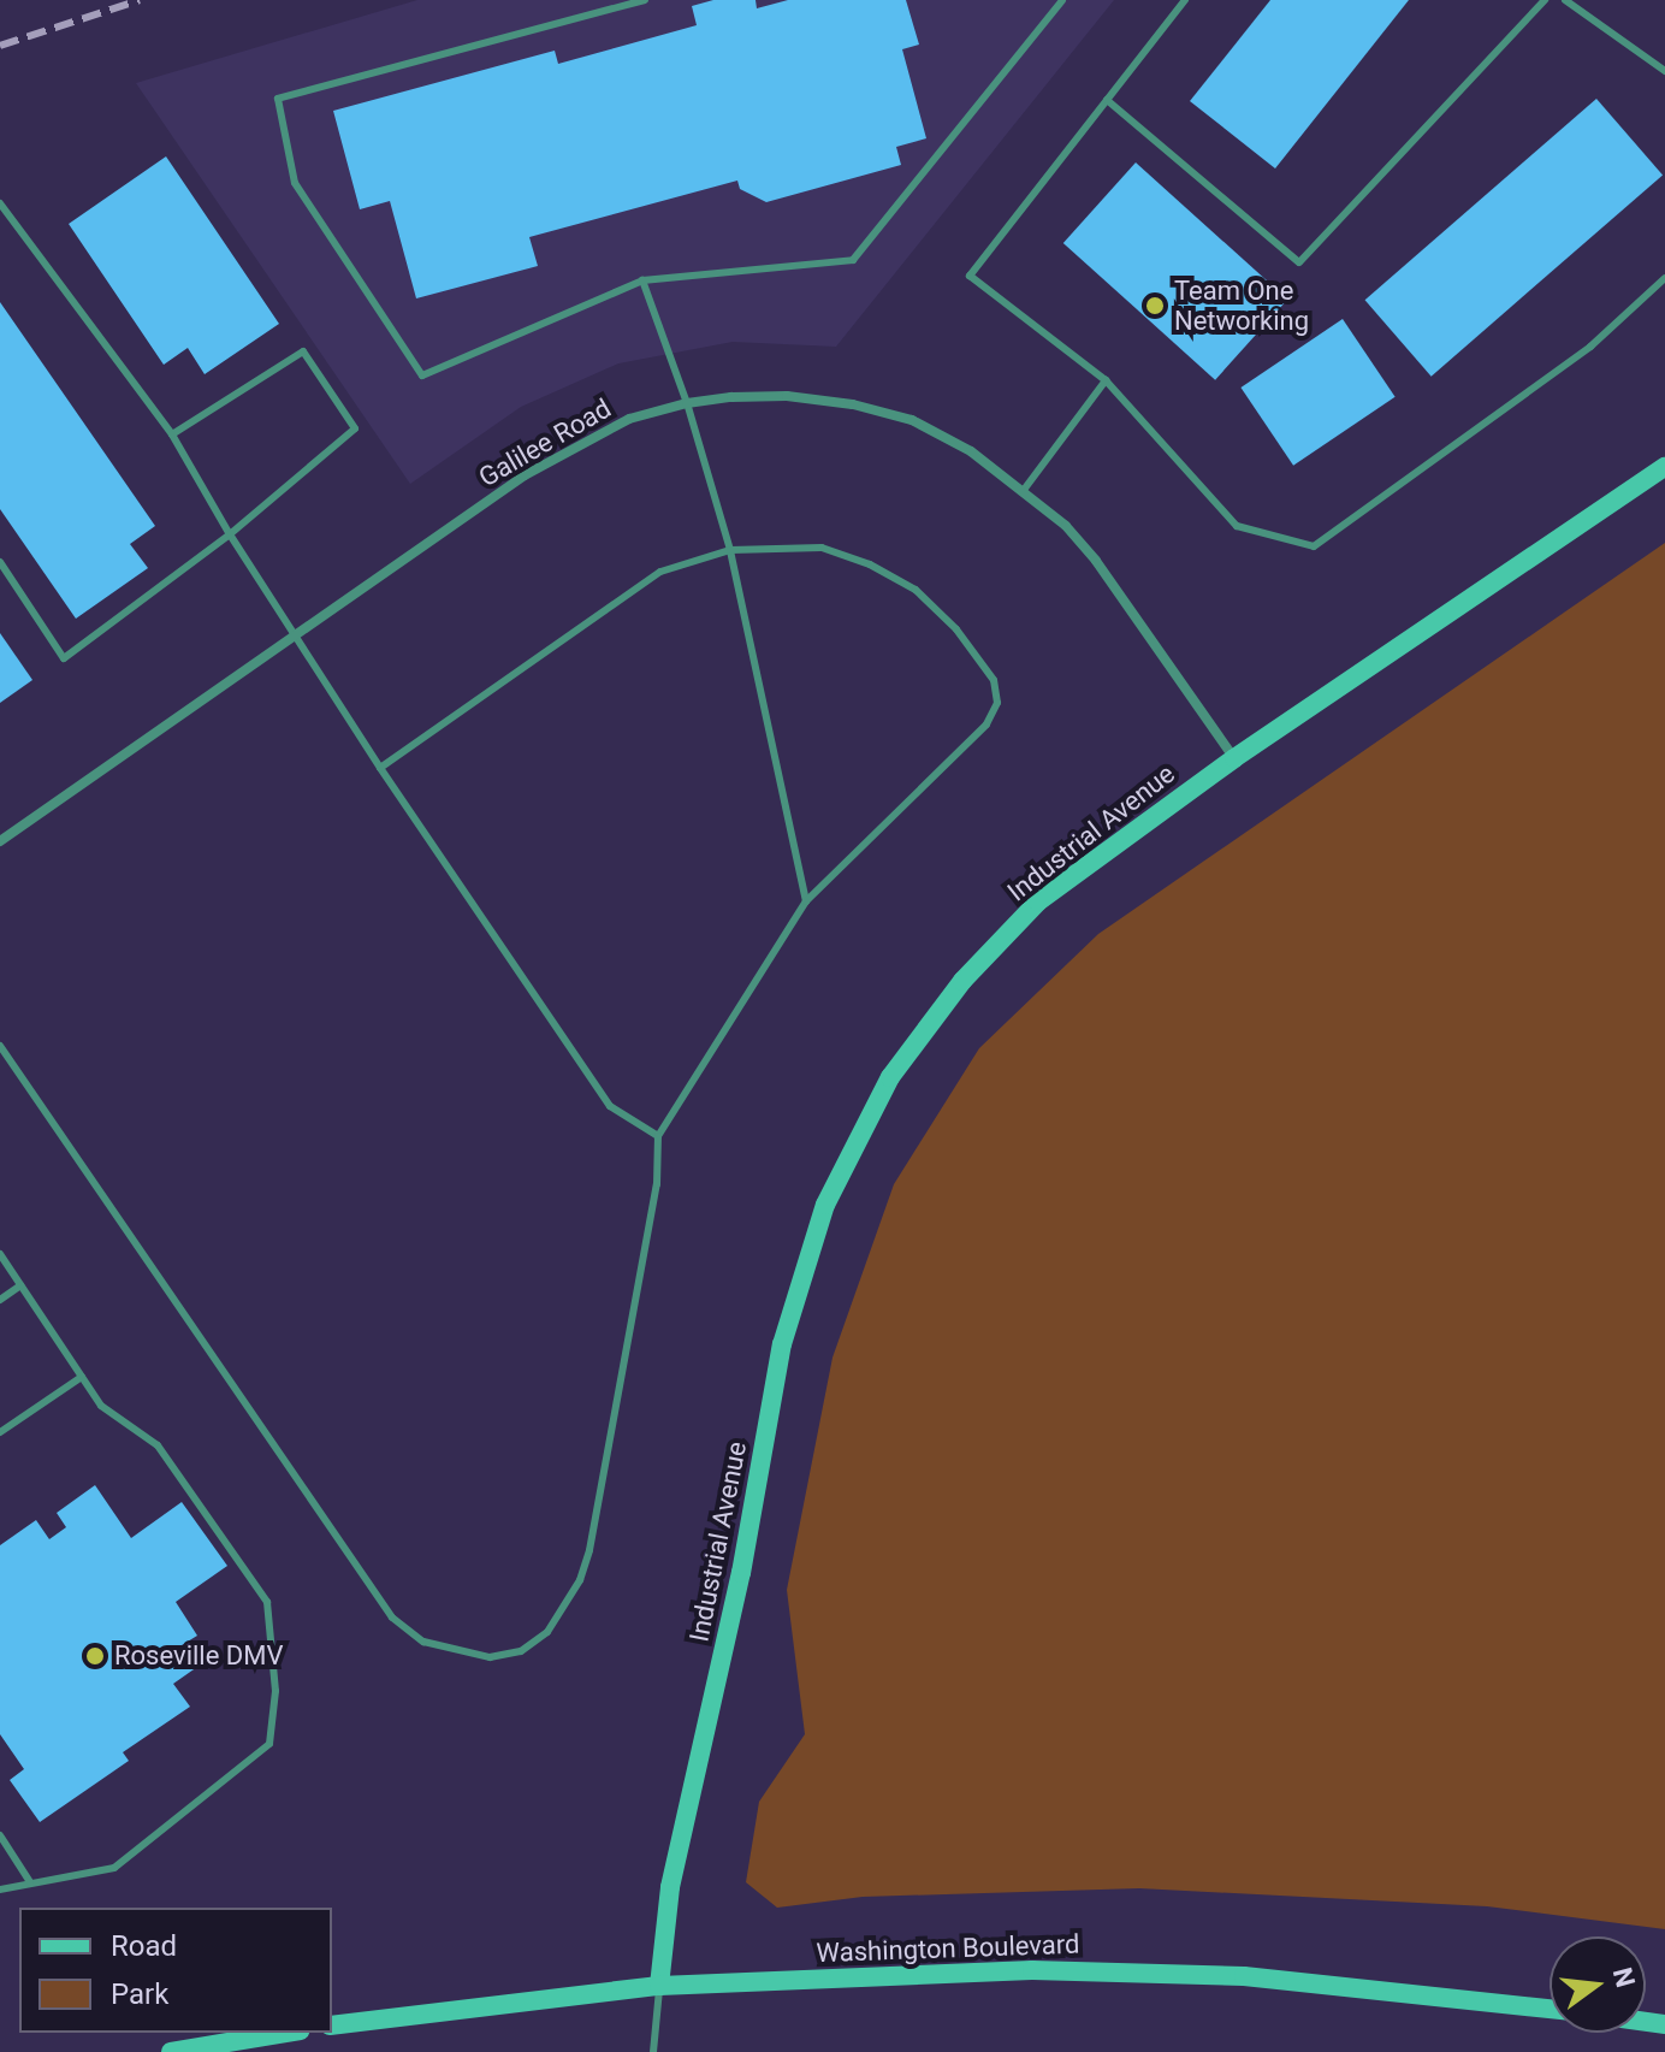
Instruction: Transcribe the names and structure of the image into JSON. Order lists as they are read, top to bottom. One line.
{"streets":{"street":["Galilee Road","Industrial Avenue","Washington Boulevard"]},"crossings":[["Galilee Road","Industrial Avenue"],["Industrial Avenue","Washington Boulevard"]],"places":["Team One Networking","Roseville DMV"],"legend":["Road","Park"],"north":"right"}
